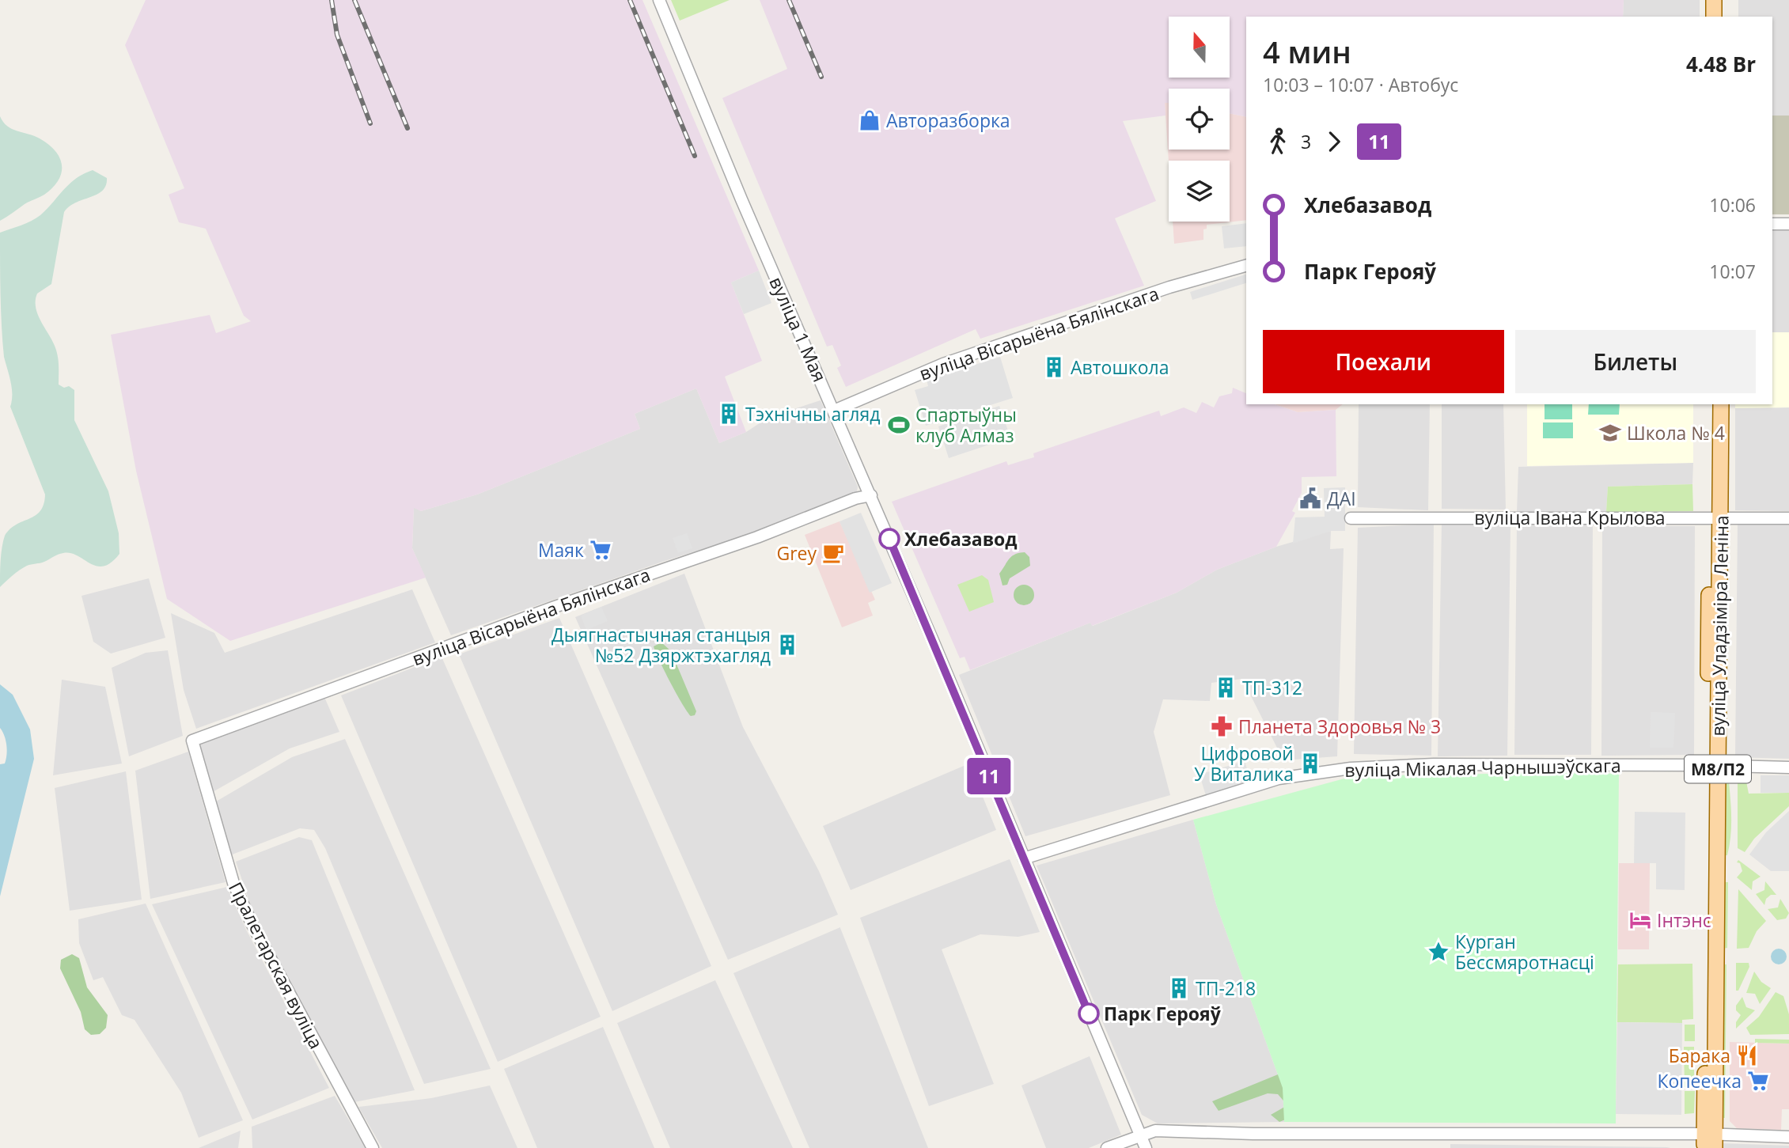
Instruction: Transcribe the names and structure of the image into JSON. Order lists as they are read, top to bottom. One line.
{"streets":{"main road":["вуліца Уладзіміра Леніна","М8/П2"],"street":["вуліца 1 Мая","вуліца Вісарыёна Бялінскага","вуліца Івана Крылова","вуліца Мікалая Чарнышэўскага","Пралетарская вуліца"]},"crossings":[["вуліца 1 Мая","вуліца Вісарыёна Бялінскага"],["вуліца 1 Мая","вуліца Мікалая Чарнышэўскага"],["вуліца Вісарыёна Бялінскага","Пралетарская вуліца"],["вуліца Івана Крылова","вуліца Уладзіміра Леніна"],["вуліца Уладзіміра Леніна","вуліца Мікалая Чарнышэўскага"]],"places":{"shop":["Авторазборка"],"building":["Автошкола","Тэхнічны агляд","Дыягнастычная станцыя №52 Дзяржтэхагляд","ТП-312","Цифровой У Виталика","ТП-218"],"sports":["Спартыўны клуб Алмаз"],"school or university":["Школа № 4"],"public building":["ДАІ"],"other":["Хлебазавод","Парк Герояў"],"supermarket":["Маяк","Копеечка"],"cafe":["Grey"],"pharmacy":["Планета Здоровья № 3"],"hotel":["Інтэнс"],"place":["Курган Бессмяротнасці"],"restaurant":["Барака"]},"lines":["bus line 11"],"north":"top","page":{"on_map":"11","heading":["4 мин","10:03 – 10:07 · Автобус","4.48 Br"],"legs":["3","11"],"list":[{"name":"Хлебазавод","value":"10:06"},{"name":"Парк Герояў","value":"10:07"}],"buttons":["Поехали","Билеты"]}}
